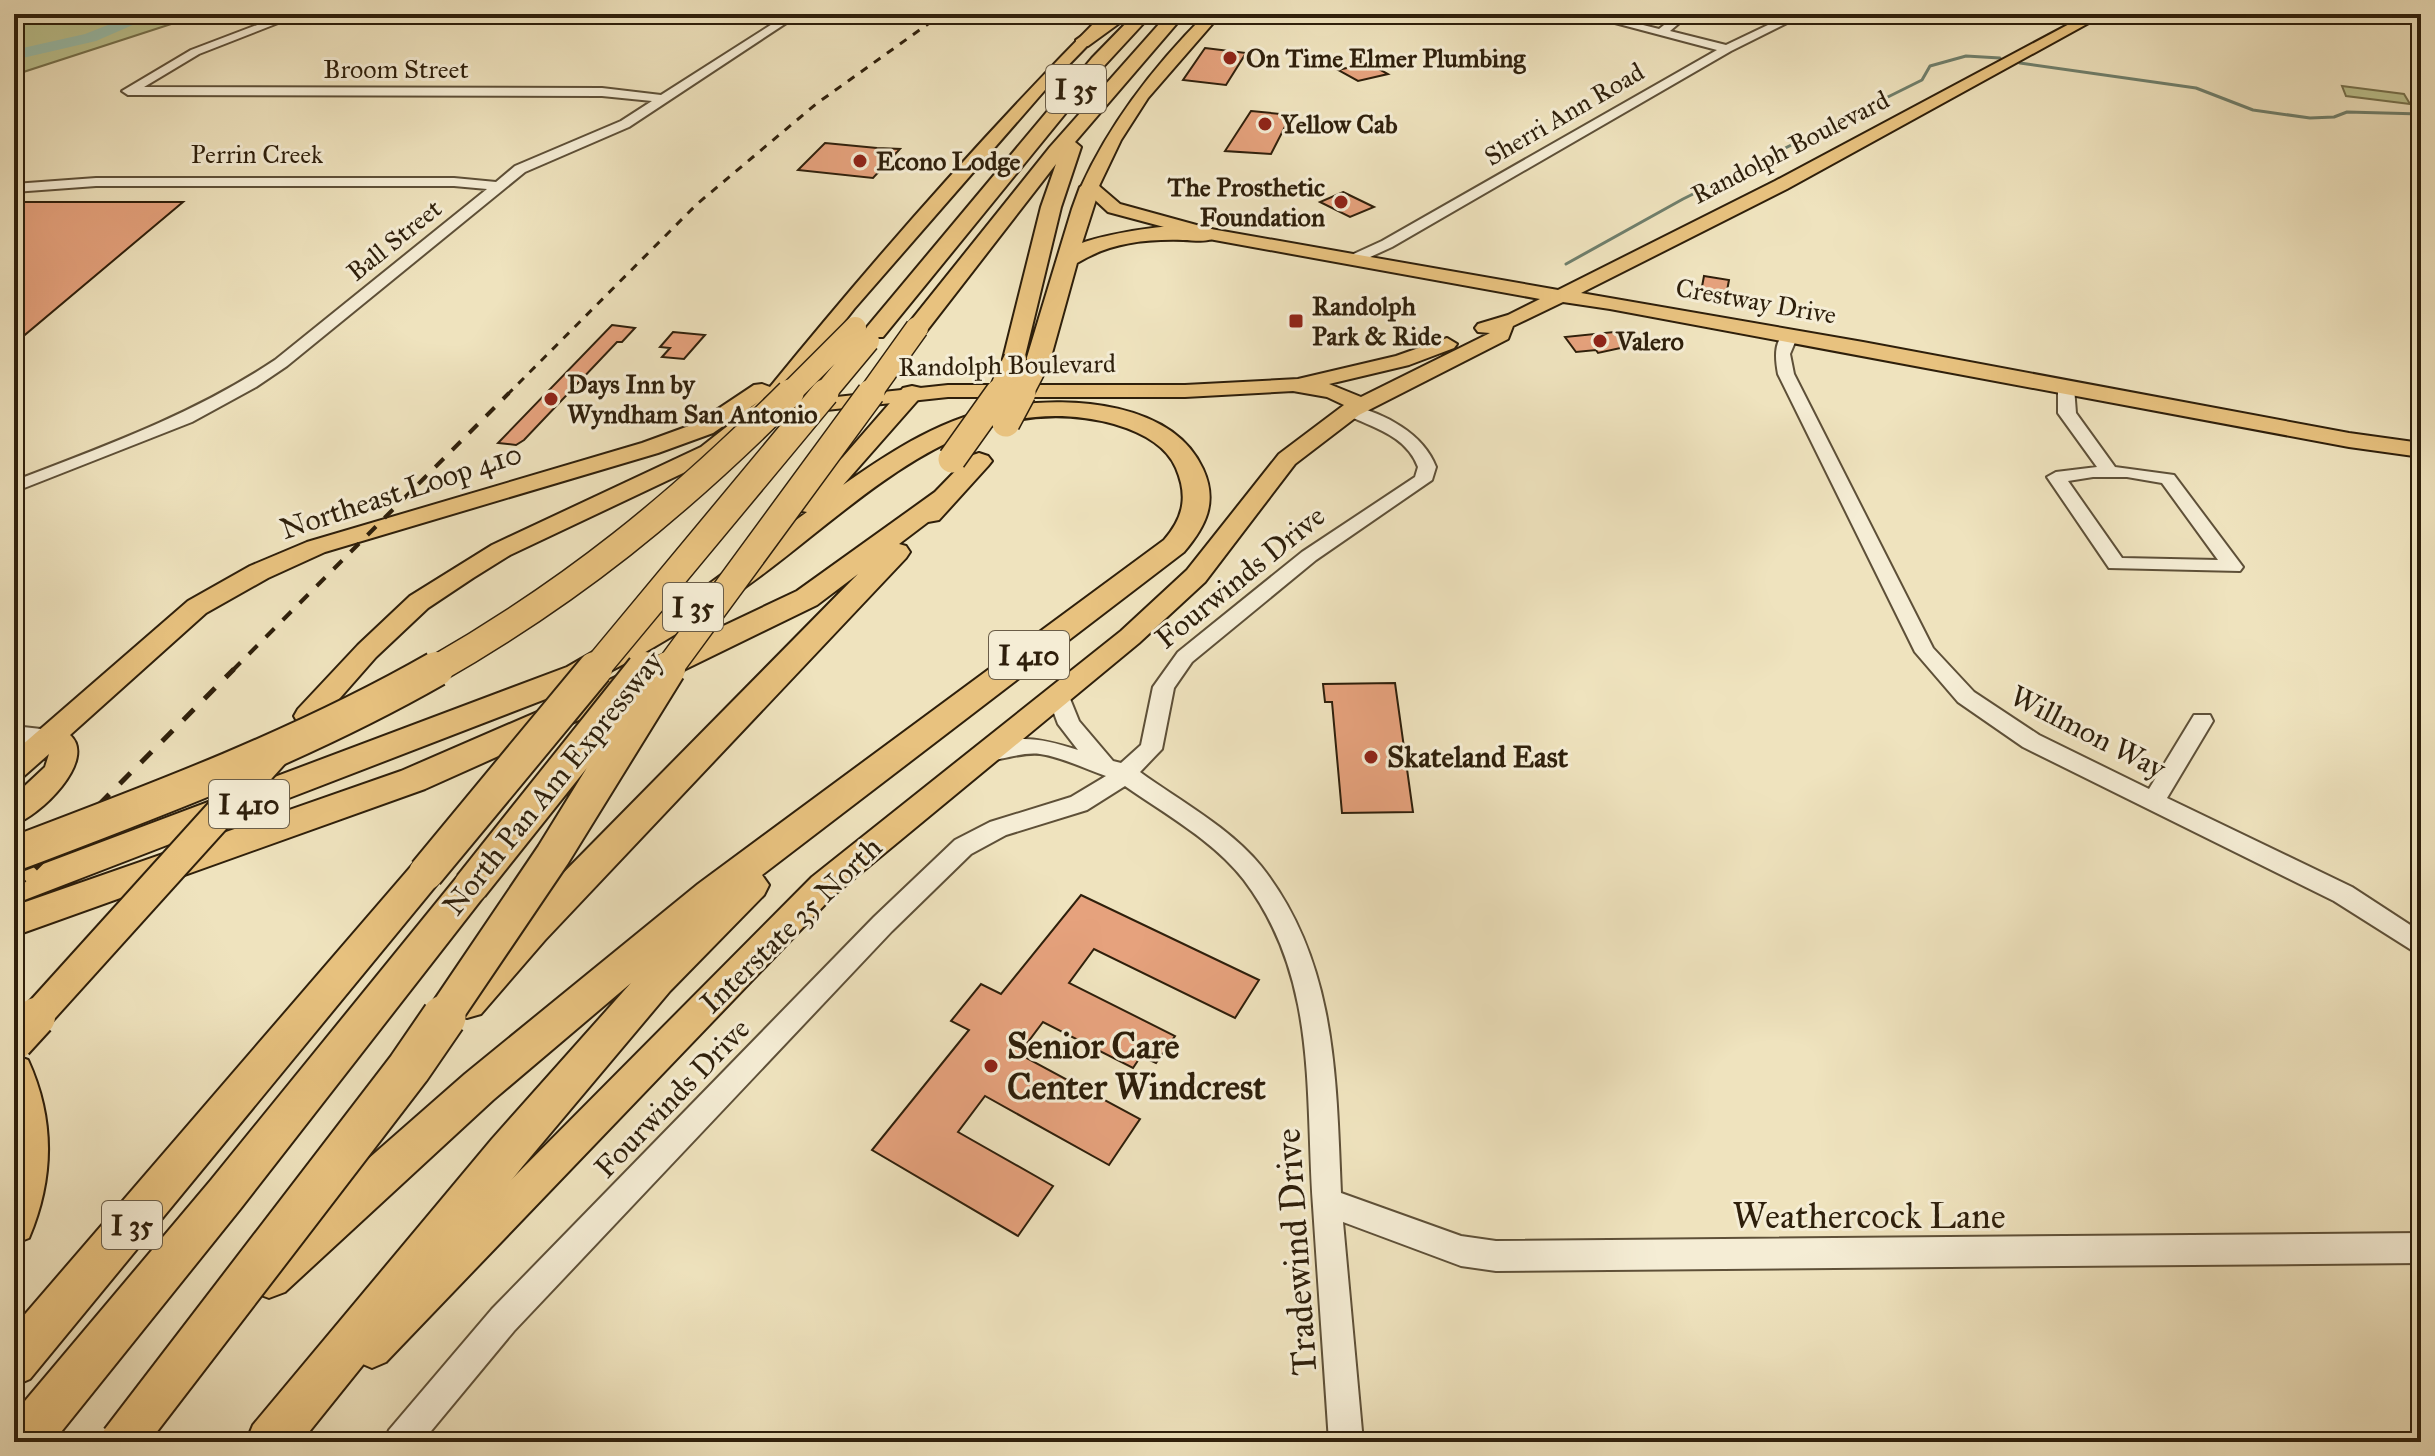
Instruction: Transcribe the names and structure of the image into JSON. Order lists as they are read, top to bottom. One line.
{"streets":{"highway":["I 35","I 410","North Pan Am Expressway"],"main road":["Randolph Boulevard","Crestway Drive","Northeast Loop 410","Interstate 35 North"],"street":["Broom Street","Sherri Ann Road","Perrin Creek","Ball Street","Fourwinds Drive","Willmon Way","Weathercock Lane","Tradewind Drive"]},"crossings":[["Broom Street","Ball Street"],["Sherri Ann Road","Crestway Drive"],["Randolph Boulevard","Crestway Drive"],["Randolph Boulevard","Fourwinds Drive"],["Randolph Boulevard","Interstate 35 North"],["Perrin Creek","Ball Street"],["Crestway Drive","Willmon Way"],["Fourwinds Drive","Interstate 35 North"],["Fourwinds Drive","Tradewind Drive"],["Interstate 35 North","Tradewind Drive"],["Weathercock Lane","Tradewind Drive"]],"places":{"other":["On Time Elmer Plumbing","Yellow Cab","Econo Lodge","The Prosthetic Foundation","Valero","Days Inn by Wyndham San Antonio","Skateland East","Senior Care Center Windcrest"],"transit":["Randolph Park & Ride"]}}
